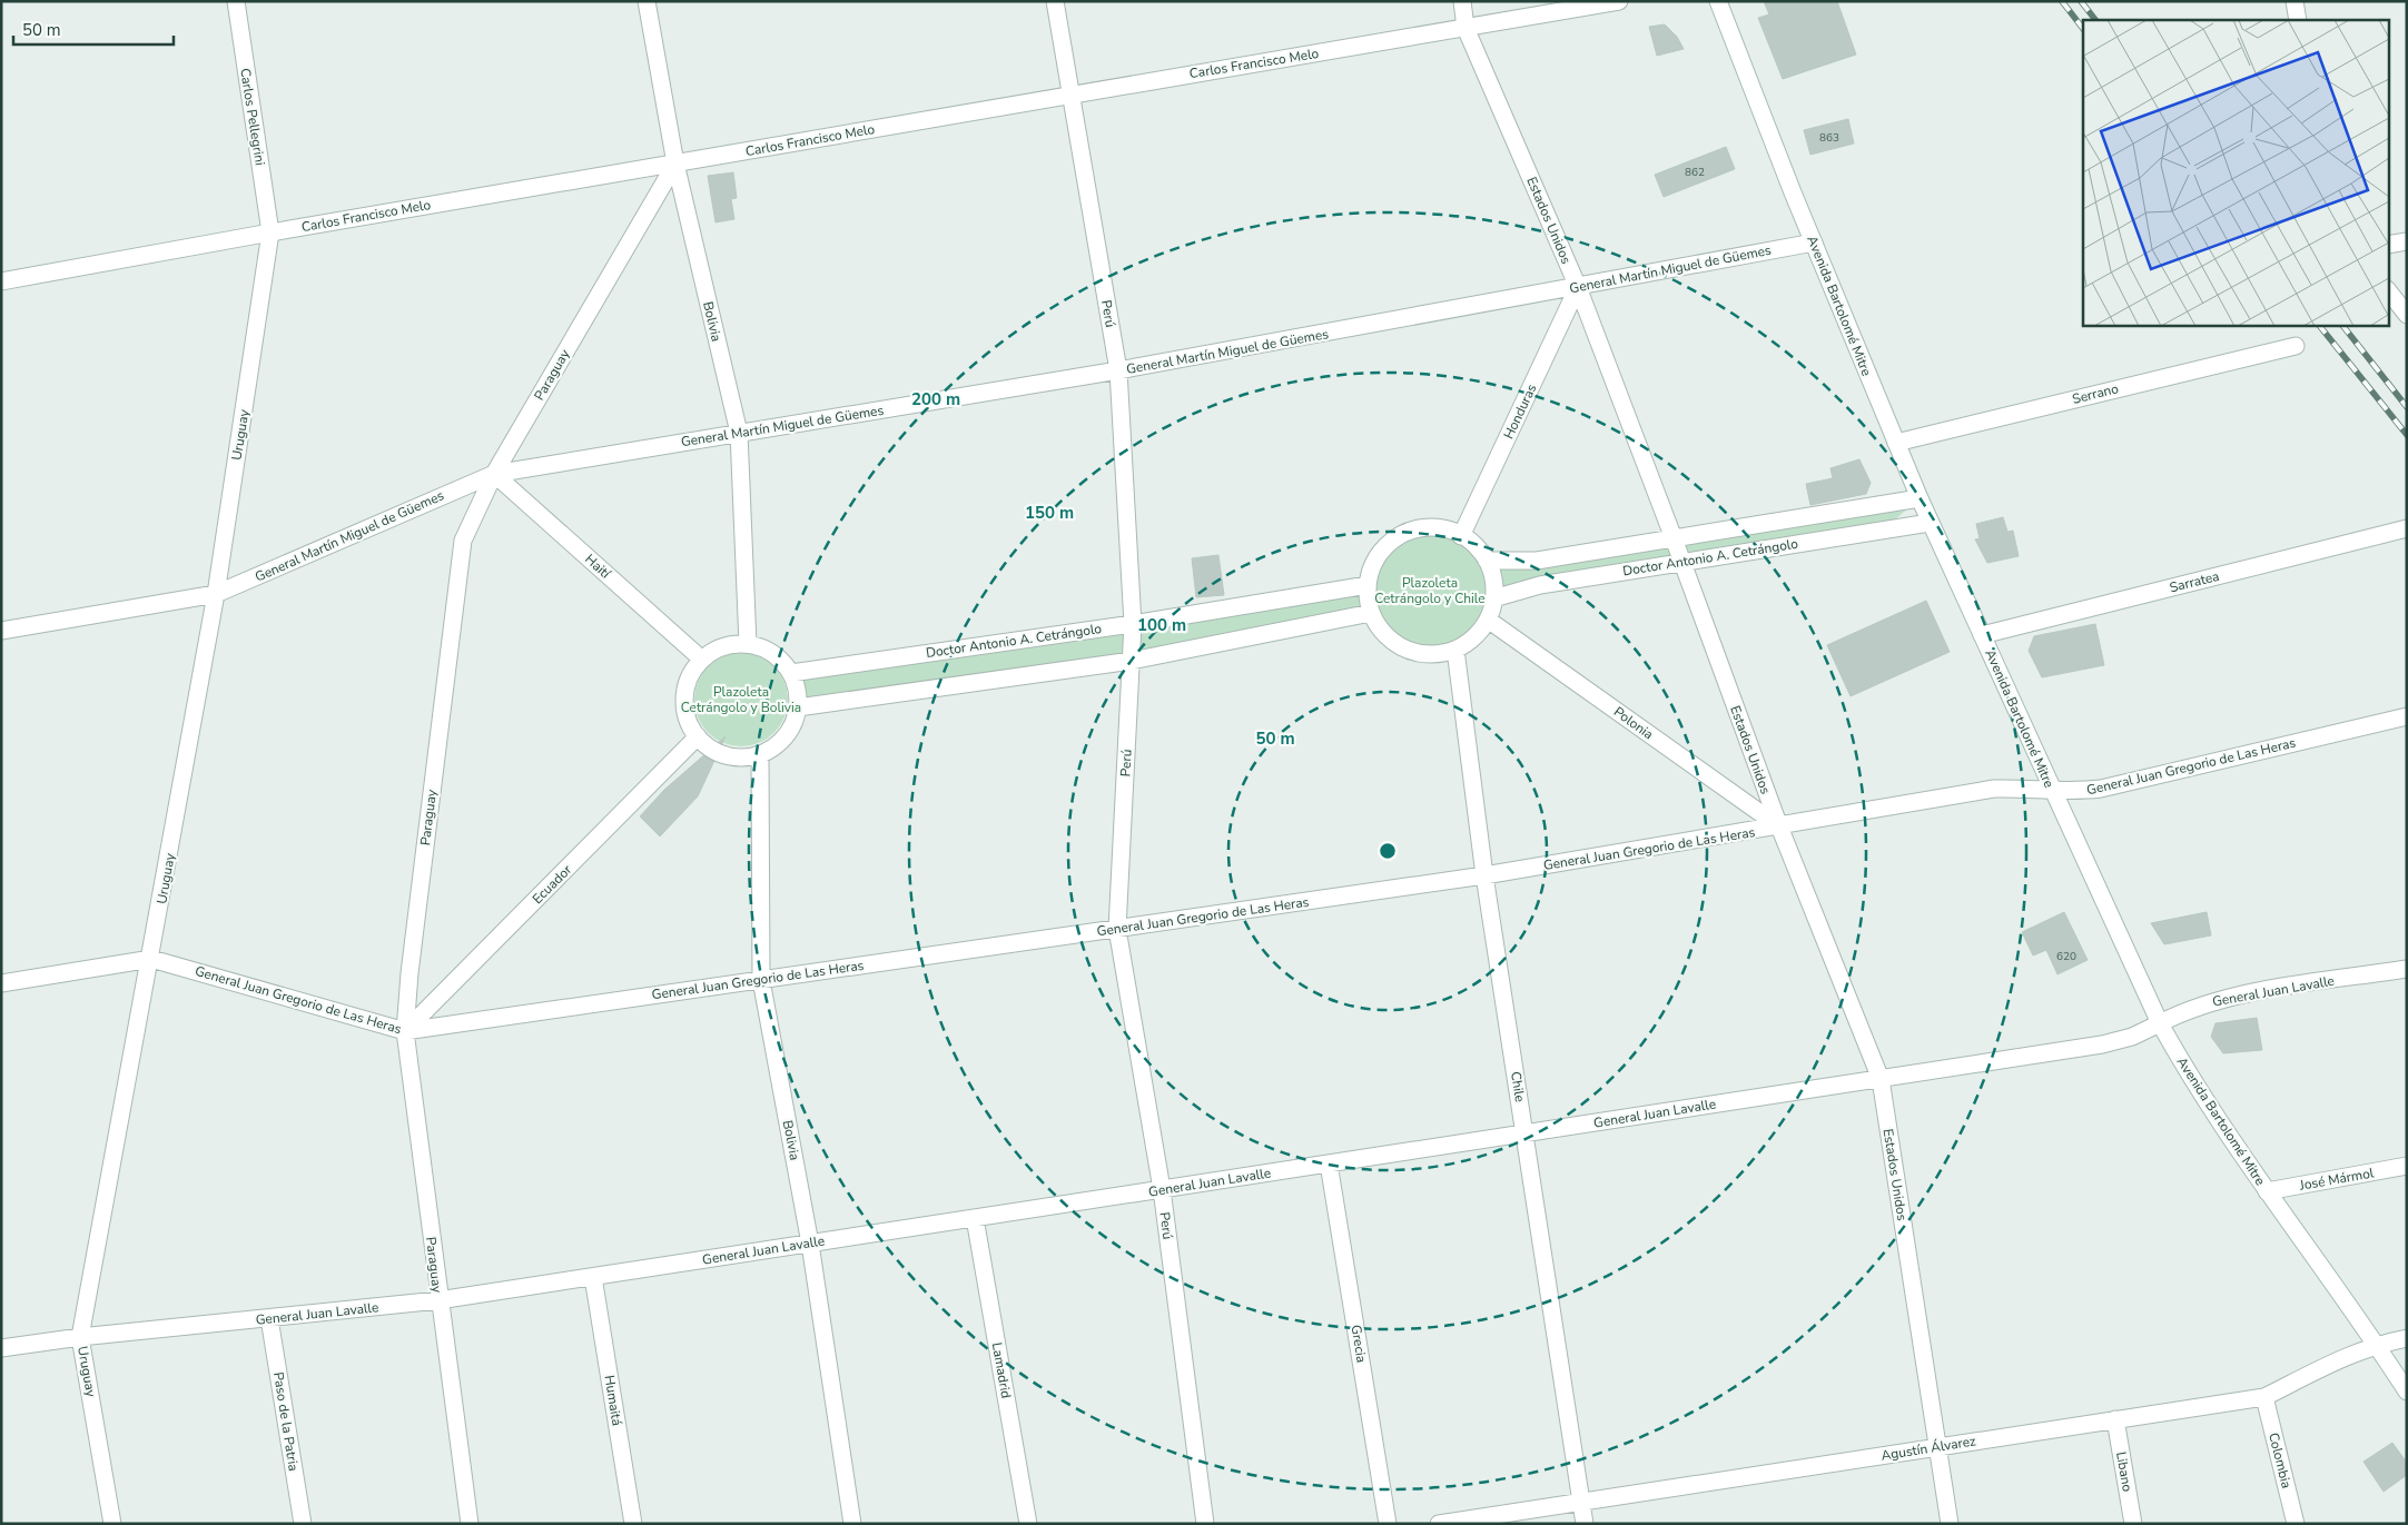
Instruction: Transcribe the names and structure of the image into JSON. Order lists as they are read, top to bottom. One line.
{"streets":{"street":["Carlos Francisco Melo","Carlos Pellegrini","Estados Unidos","General Martín Miguel de Güemes","Avenida Bartolomé Mitre","Perú","Bolivia","Paraguay","Serrano","Honduras","Uruguay","Doctor Antonio A. Cetrángolo","Haití","Sarratea","Polonia","General Juan Gregorio de Las Heras","Ecuador","General Juan Lavalle","Chile","José Mármol","Grecia","Lamadrid","Humaitá","Paso de la Patria","Agustín Álvarez","Colombia","Libano"]},"crossings":[["Carlos Francisco Melo","Carlos Pellegrini"],["Carlos Francisco Melo","Estados Unidos"],["Carlos Francisco Melo","Perú"],["Carlos Francisco Melo","Bolivia"],["Carlos Francisco Melo","Paraguay"],["Carlos Francisco Melo","Uruguay"],["Carlos Pellegrini","Uruguay"],["Estados Unidos","General Martín Miguel de Güemes"],["Estados Unidos","Honduras"],["Estados Unidos","Doctor Antonio A. Cetrángolo"],["Estados Unidos","Polonia"],["Estados Unidos","General Juan Gregorio de Las Heras"],["Estados Unidos","General Juan Lavalle"],["Estados Unidos","Agustín Álvarez"],["General Martín Miguel de Güemes","Avenida Bartolomé Mitre"],["General Martín Miguel de Güemes","Perú"],["General Martín Miguel de Güemes","Bolivia"],["General Martín Miguel de Güemes","Paraguay"],["General Martín Miguel de Güemes","Honduras"],["General Martín Miguel de Güemes","Uruguay"],["General Martín Miguel de Güemes","Haití"],["Avenida Bartolomé Mitre","Serrano"],["Avenida Bartolomé Mitre","Doctor Antonio A. Cetrángolo"],["Avenida Bartolomé Mitre","Sarratea"],["Avenida Bartolomé Mitre","General Juan Gregorio de Las Heras"],["Avenida Bartolomé Mitre","General Juan Lavalle"],["Avenida Bartolomé Mitre","José Mármol"],["Avenida Bartolomé Mitre","Agustín Álvarez"],["Perú","Doctor Antonio A. Cetrángolo"],["Perú","General Juan Gregorio de Las Heras"],["Perú","General Juan Lavalle"],["Bolivia","Paraguay"],["Bolivia","Doctor Antonio A. Cetrángolo"],["Bolivia","Haití"],["Bolivia","General Juan Gregorio de Las Heras"],["Bolivia","Ecuador"],["Bolivia","General Juan Lavalle"],["Paraguay","Haití"],["Paraguay","General Juan Gregorio de Las Heras"],["Paraguay","Ecuador"],["Paraguay","General Juan Lavalle"],["Honduras","Doctor Antonio A. Cetrángolo"],["Honduras","Polonia"],["Honduras","Chile"],["Uruguay","General Juan Gregorio de Las Heras"],["Uruguay","General Juan Lavalle"],["Doctor Antonio A. Cetrángolo","Haití"],["Doctor Antonio A. Cetrángolo","Polonia"],["Doctor Antonio A. Cetrángolo","Ecuador"],["Doctor Antonio A. Cetrángolo","Chile"],["Haití","Ecuador"],["Polonia","General Juan Gregorio de Las Heras"],["Polonia","Chile"],["General Juan Gregorio de Las Heras","Ecuador"],["General Juan Gregorio de Las Heras","Chile"],["General Juan Lavalle","Chile"],["General Juan Lavalle","Grecia"],["General Juan Lavalle","Lamadrid"],["General Juan Lavalle","Humaitá"],["General Juan Lavalle","Paso de la Patria"],["Chile","Agustín Álvarez"],["Agustín Álvarez","Colombia"],["Agustín Álvarez","Libano"]],"parks":["Plazoleta Cetrángolo y Chile","Plazoleta Cetrángolo y Bolivia"],"house_numbers":["863","862","620"],"scale_bar":"50 m","rings":["200 m","150 m","100 m","50 m"]}
